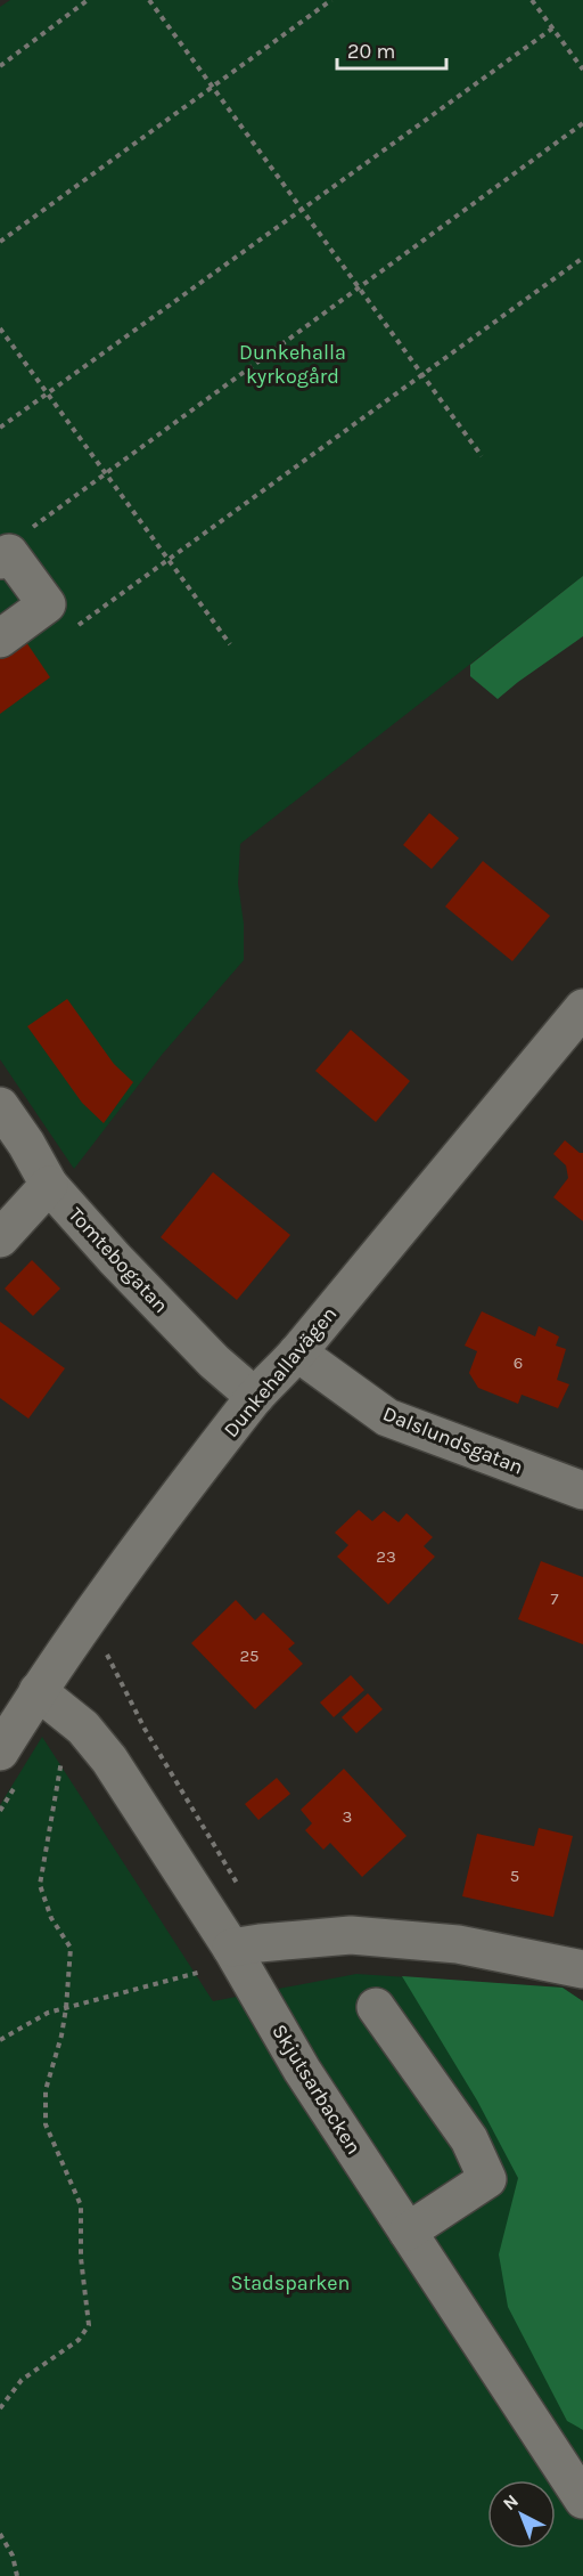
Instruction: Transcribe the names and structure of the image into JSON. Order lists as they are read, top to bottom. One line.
{"streets":{"street":["Tomtebogatan","Dunkehallavägen","Dalslundsgatan","Skjutsarbacken"]},"crossings":[["Tomtebogatan","Dunkehallavägen"],["Dunkehallavägen","Dalslundsgatan"],["Dunkehallavägen","Skjutsarbacken"]],"parks":["Dunkehalla kyrkogård","Stadsparken"],"house_numbers":["6","23","7","25","3","5"],"scale_bar":"20 m","north":"top left"}
